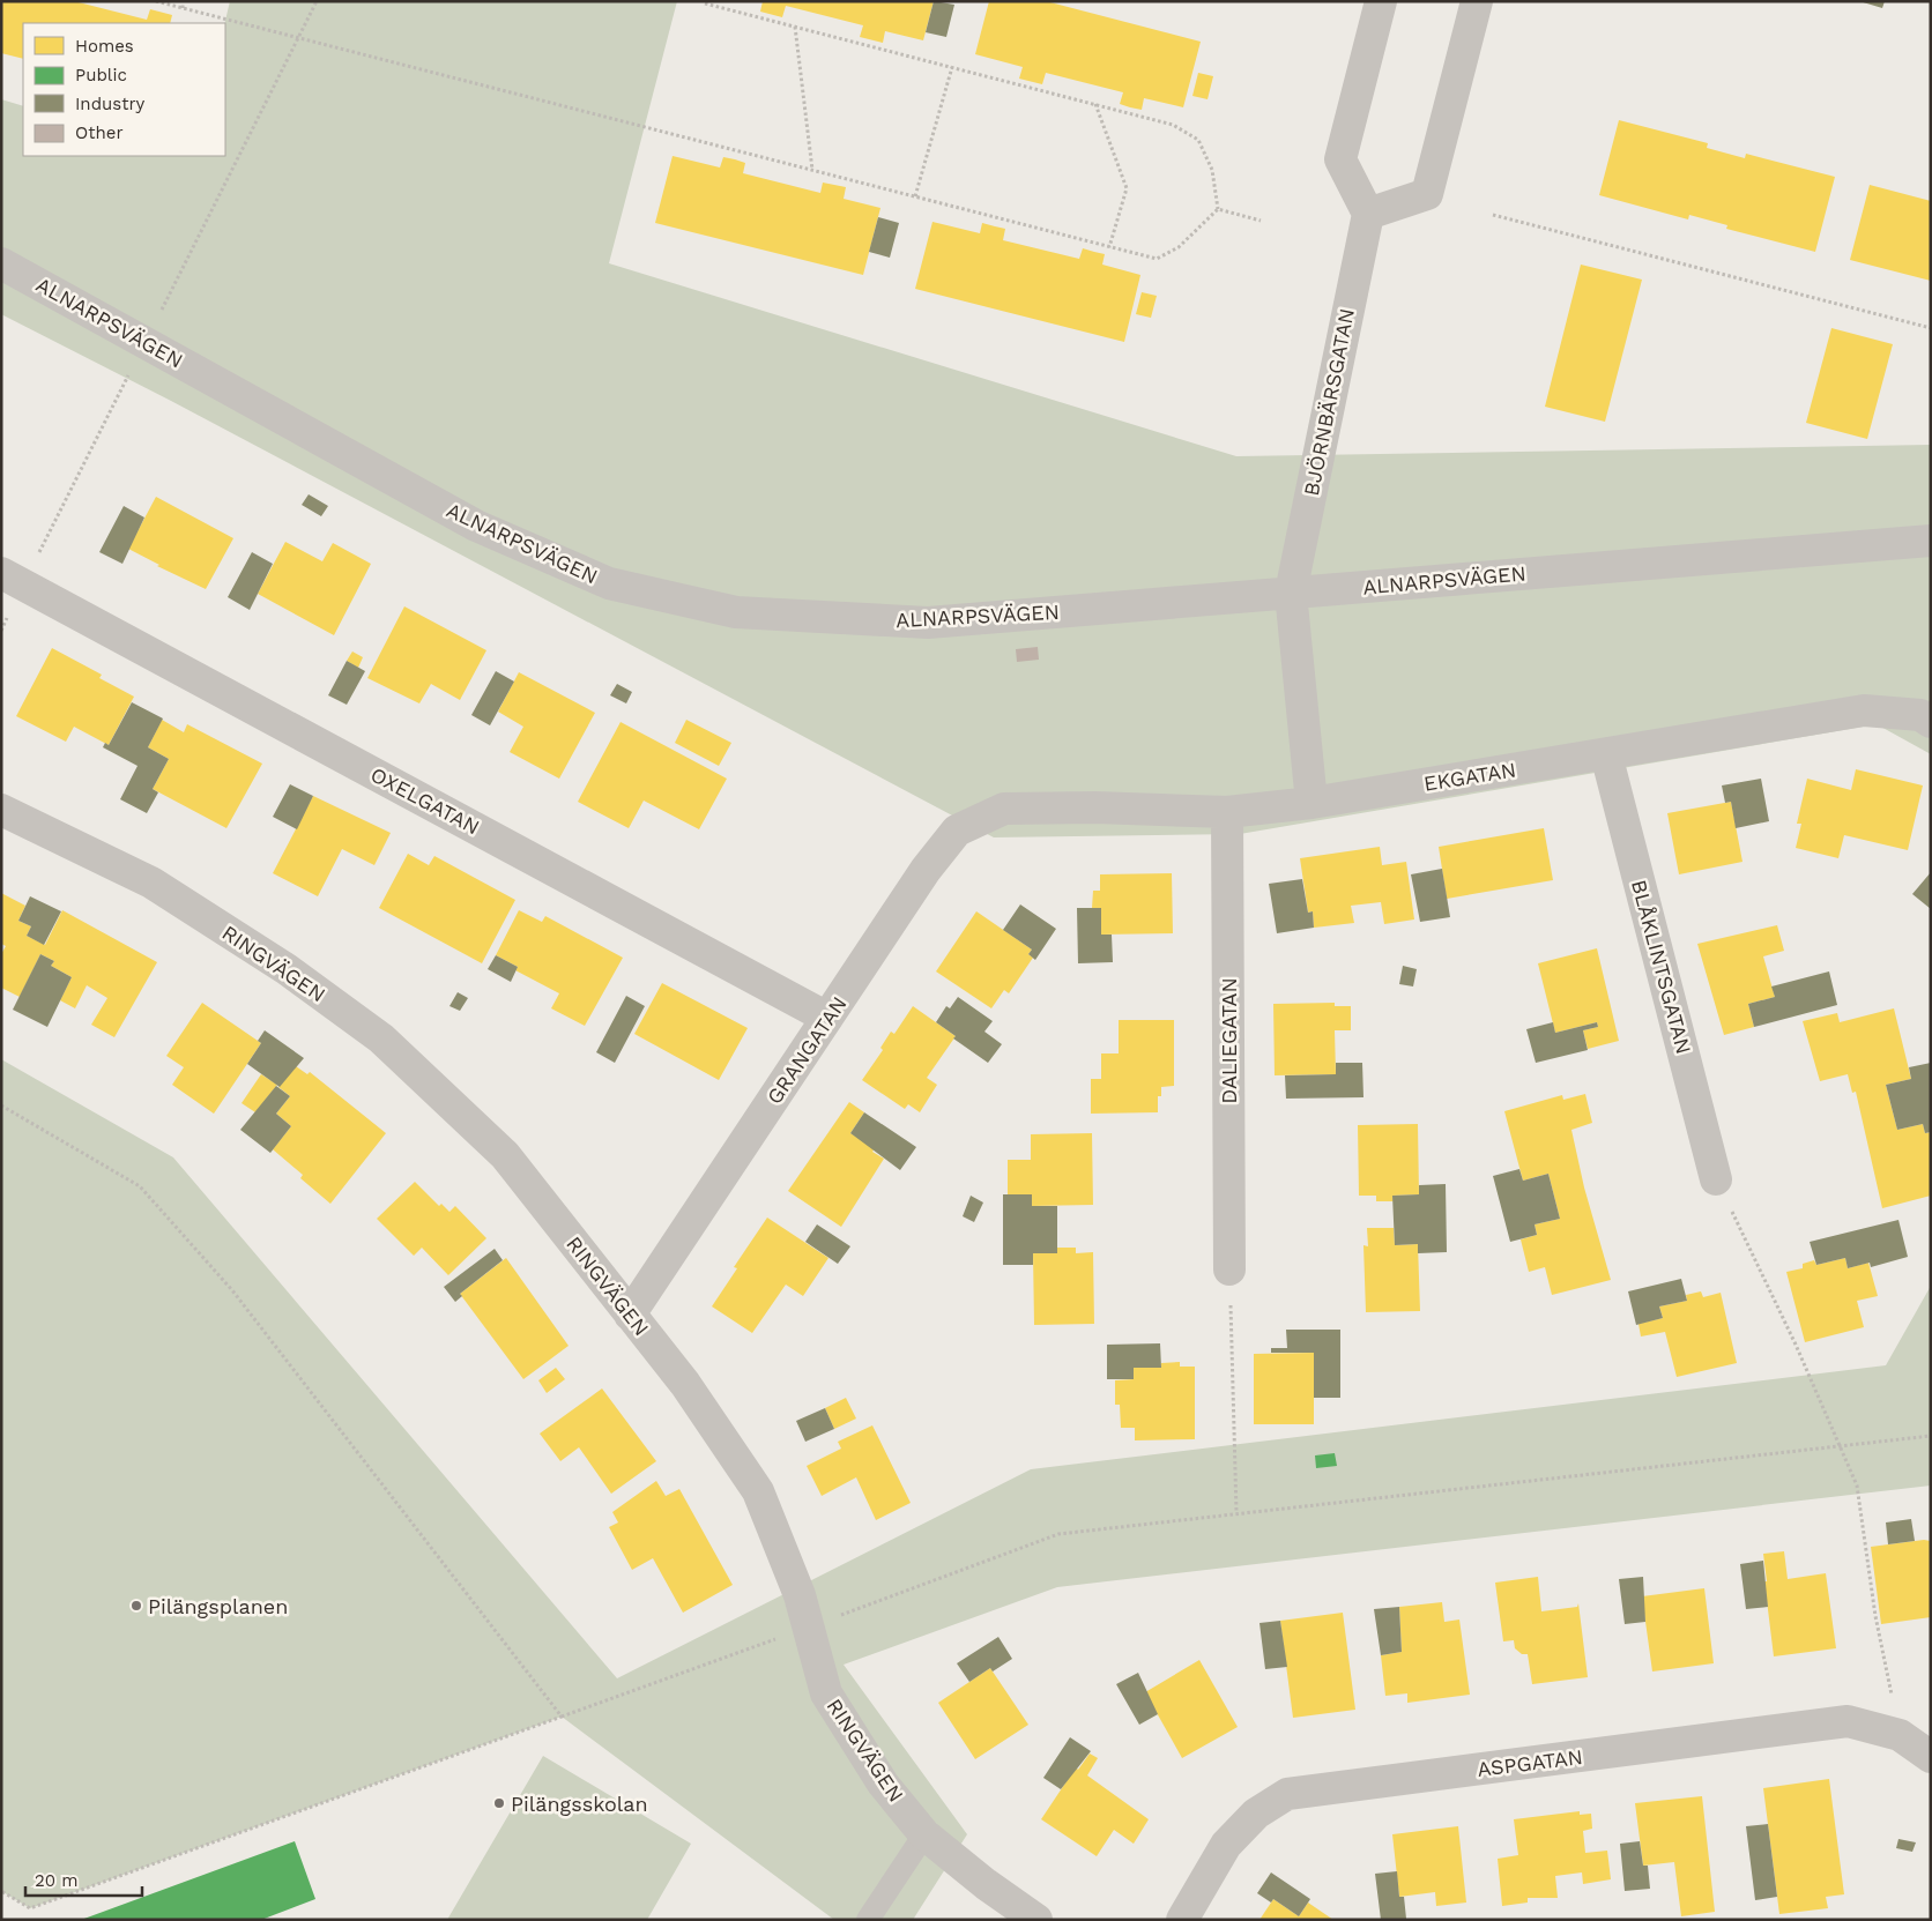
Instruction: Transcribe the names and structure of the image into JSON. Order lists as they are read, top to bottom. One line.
{"streets":{"street":["ALNARPSVÄGEN","BJÖRNBÄRSGATAN","EKGATAN","OXELGATAN","RINGVÄGEN","BLÅKLINTSGATAN","DALIEGATAN","GRANGATAN","ASPGATAN"]},"crossings":[["ALNARPSVÄGEN","BJÖRNBÄRSGATAN"],["BJÖRNBÄRSGATAN","EKGATAN"],["EKGATAN","BLÅKLINTSGATAN"],["EKGATAN","DALIEGATAN"],["EKGATAN","GRANGATAN"],["OXELGATAN","GRANGATAN"],["RINGVÄGEN","GRANGATAN"]],"places":["Pilängsplanen","Pilängsskolan"],"legend":["Homes","Public","Industry","Other"],"scale_bar":"20 m"}
